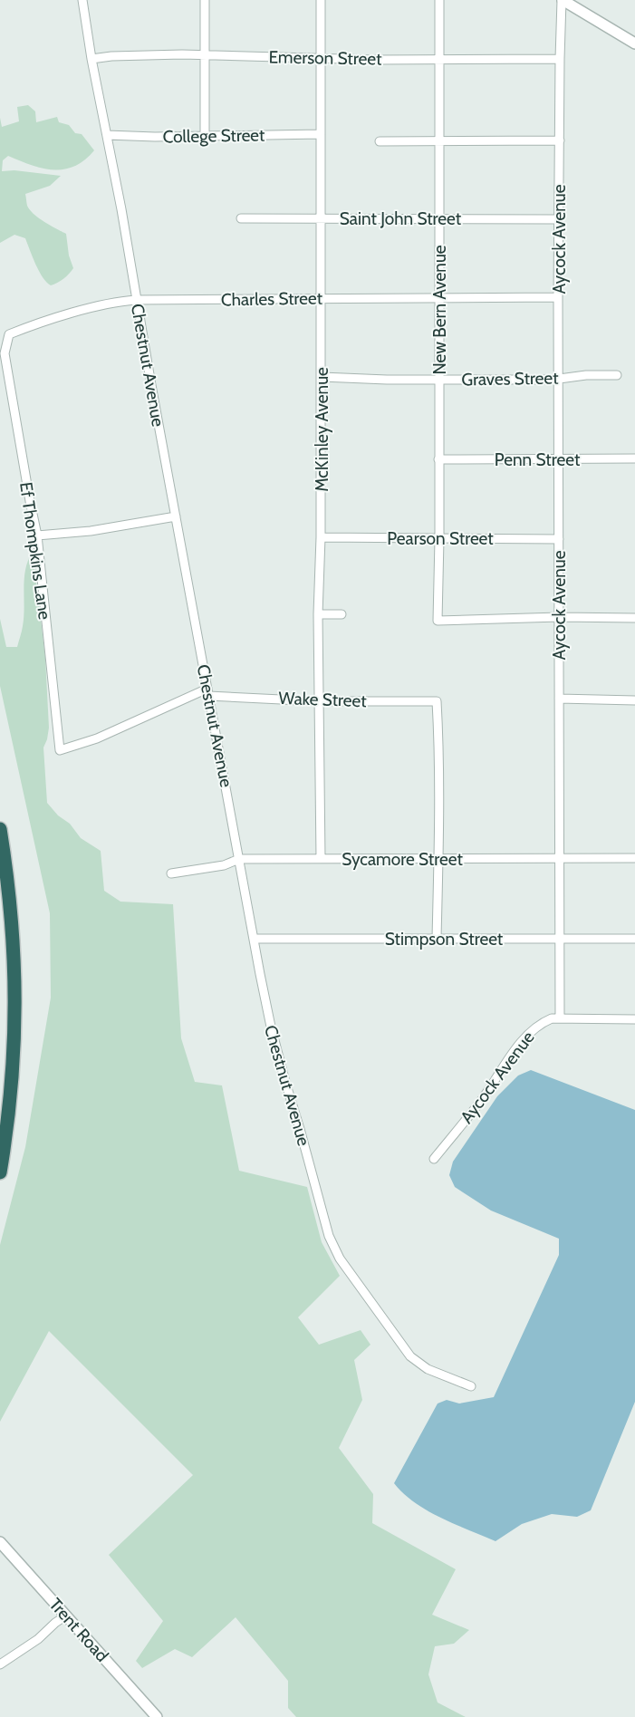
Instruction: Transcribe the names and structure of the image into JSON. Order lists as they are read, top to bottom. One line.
{"streets":{"street":["Emerson Street","College Street","Saint John Street","Aycock Avenue","Charles Street","New Bern Avenue","Chestnut Avenue","Graves Street","McKinley Avenue","Penn Street","Pearson Street","Ef Thompkins Lane","Wake Street","Sycamore Street","Stimpson Street","Trent Road"]},"crossings":[["Emerson Street","Aycock Avenue"],["Emerson Street","New Bern Avenue"],["Emerson Street","Chestnut Avenue"],["Emerson Street","McKinley Avenue"],["College Street","Chestnut Avenue"],["College Street","McKinley Avenue"],["Saint John Street","Aycock Avenue"],["Saint John Street","New Bern Avenue"],["Saint John Street","McKinley Avenue"],["Aycock Avenue","Charles Street"],["Aycock Avenue","New Bern Avenue"],["Aycock Avenue","Graves Street"],["Aycock Avenue","Penn Street"],["Aycock Avenue","Pearson Street"],["Aycock Avenue","Sycamore Street"],["Aycock Avenue","Stimpson Street"],["Charles Street","New Bern Avenue"],["Charles Street","Chestnut Avenue"],["Charles Street","McKinley Avenue"],["Charles Street","Ef Thompkins Lane"],["New Bern Avenue","Graves Street"],["New Bern Avenue","Penn Street"],["New Bern Avenue","Pearson Street"],["Chestnut Avenue","Wake Street"],["Chestnut Avenue","Sycamore Street"],["Chestnut Avenue","Stimpson Street"],["Graves Street","McKinley Avenue"],["McKinley Avenue","Pearson Street"],["McKinley Avenue","Wake Street"],["McKinley Avenue","Sycamore Street"],["Ef Thompkins Lane","Wake Street"],["Wake Street","Sycamore Street"]]}
